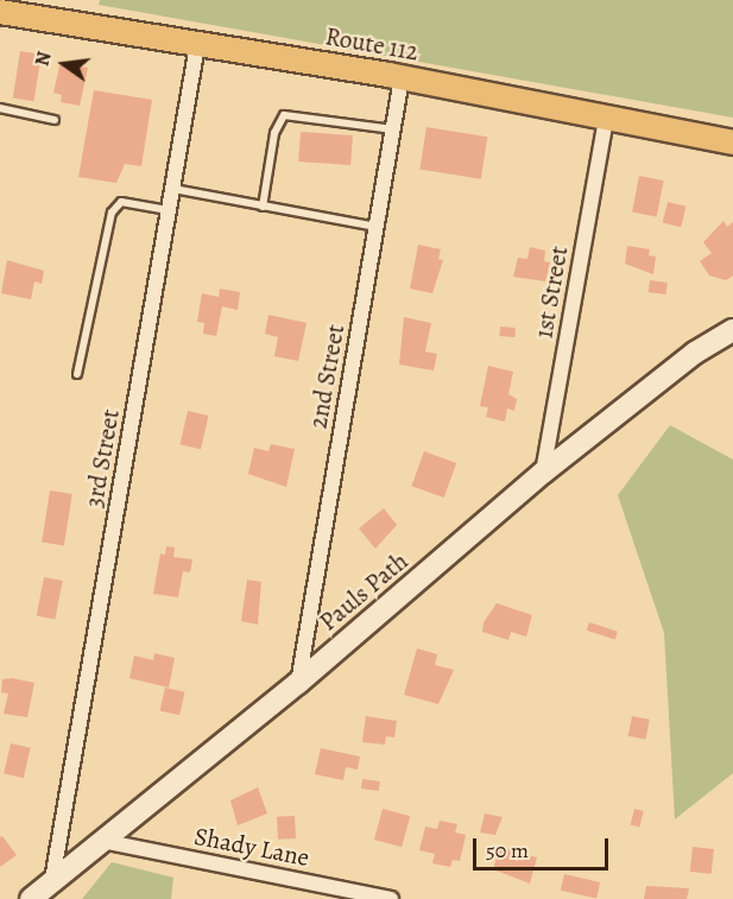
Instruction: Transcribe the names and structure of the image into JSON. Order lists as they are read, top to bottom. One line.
{"streets":{"main road":["Route 112"],"street":["1st Street","2nd Street","3rd Street","Pauls Path","Shady Lane"]},"crossings":[["Route 112","1st Street"],["Route 112","2nd Street"],["Route 112","3rd Street"],["1st Street","Pauls Path"],["2nd Street","Pauls Path"],["3rd Street","Pauls Path"],["Pauls Path","Shady Lane"]],"scale_bar":"50 m","north":"left"}
